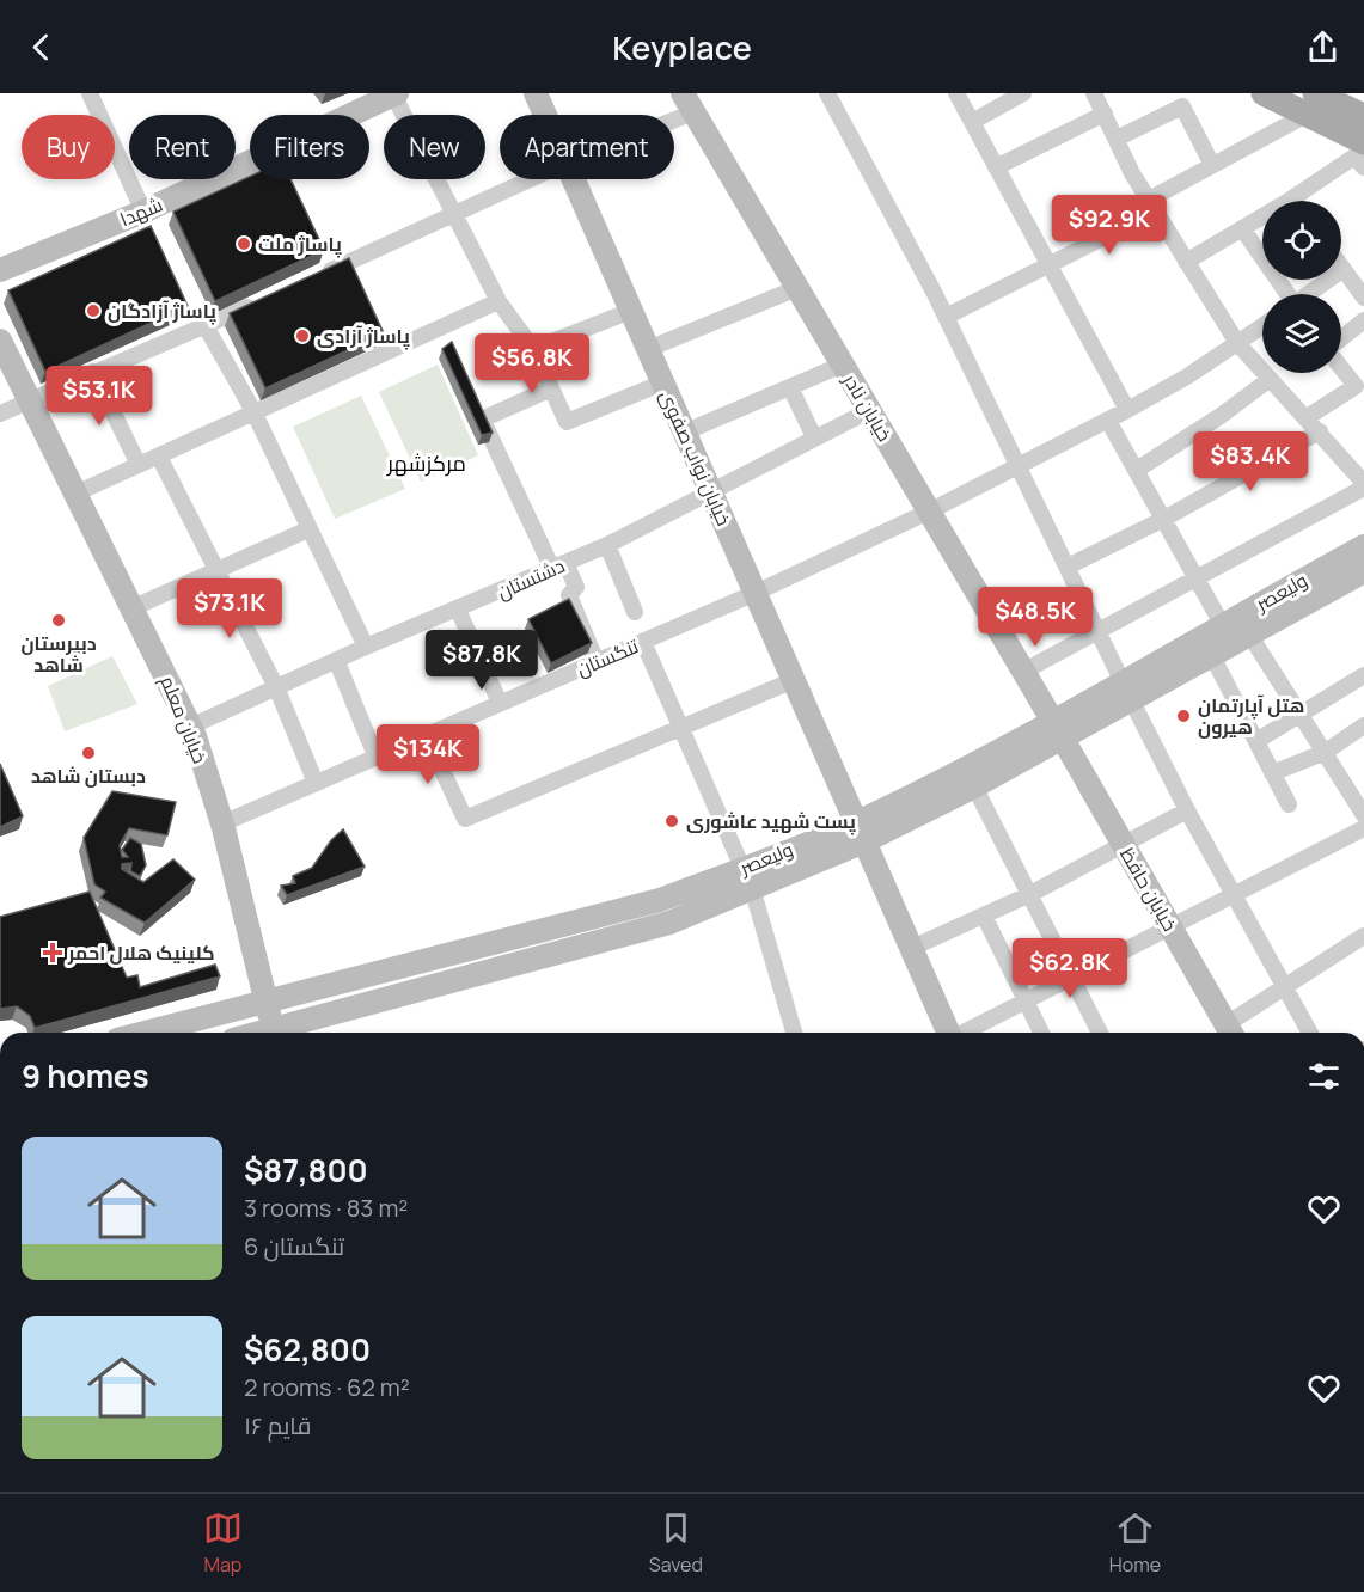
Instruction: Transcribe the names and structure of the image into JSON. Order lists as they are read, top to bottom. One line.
{"streets":{"street":["شهدا","خیابان نادر","خیابان نواب صفوی","دشتستان","ولیعصر","تنگستان","خیابان معلم","خیابان حافظ"]},"crossings":[["خیابان نادر","دشتستان"],["خیابان نادر","ولیعصر"],["خیابان نادر","تنگستان"],["خیابان نادر","خیابان حافظ"],["خیابان نواب صفوی","دشتستان"],["خیابان نواب صفوی","ولیعصر"],["خیابان نواب صفوی","تنگستان"],["دشتستان","خیابان معلم"],["ولیعصر","خیابان معلم"],["ولیعصر","خیابان حافظ"],["تنگستان","خیابان معلم"]],"districts":["مرکزشهر"],"places":{"other":["پاساژ ملت","پاساژ آزادگان","پاساژ آزادی","دبیرستان شاهد","هتل آپارتمان هیرون","دبستان شاهد","پست شهید عاشوری"],"health":["کلینیک هلال احمر"]},"page":{"header":"Keyplace","chip":["Buy","Rent","Filters","New","Apartment"],"price":["$92.9K","$56.8K","$53.1K","$83.4K","$73.1K","$48.5K","$87.8K","$134K","$62.8K"],"heading":"9 homes","list":[{"name":"$87,800","note":"3 rooms · 83 m² · تنگستان 6"},{"name":"$62,800","note":"2 rooms · 62 m² · قایم ۱۶"}],"tabs":["Map","Saved","Home"]}}
